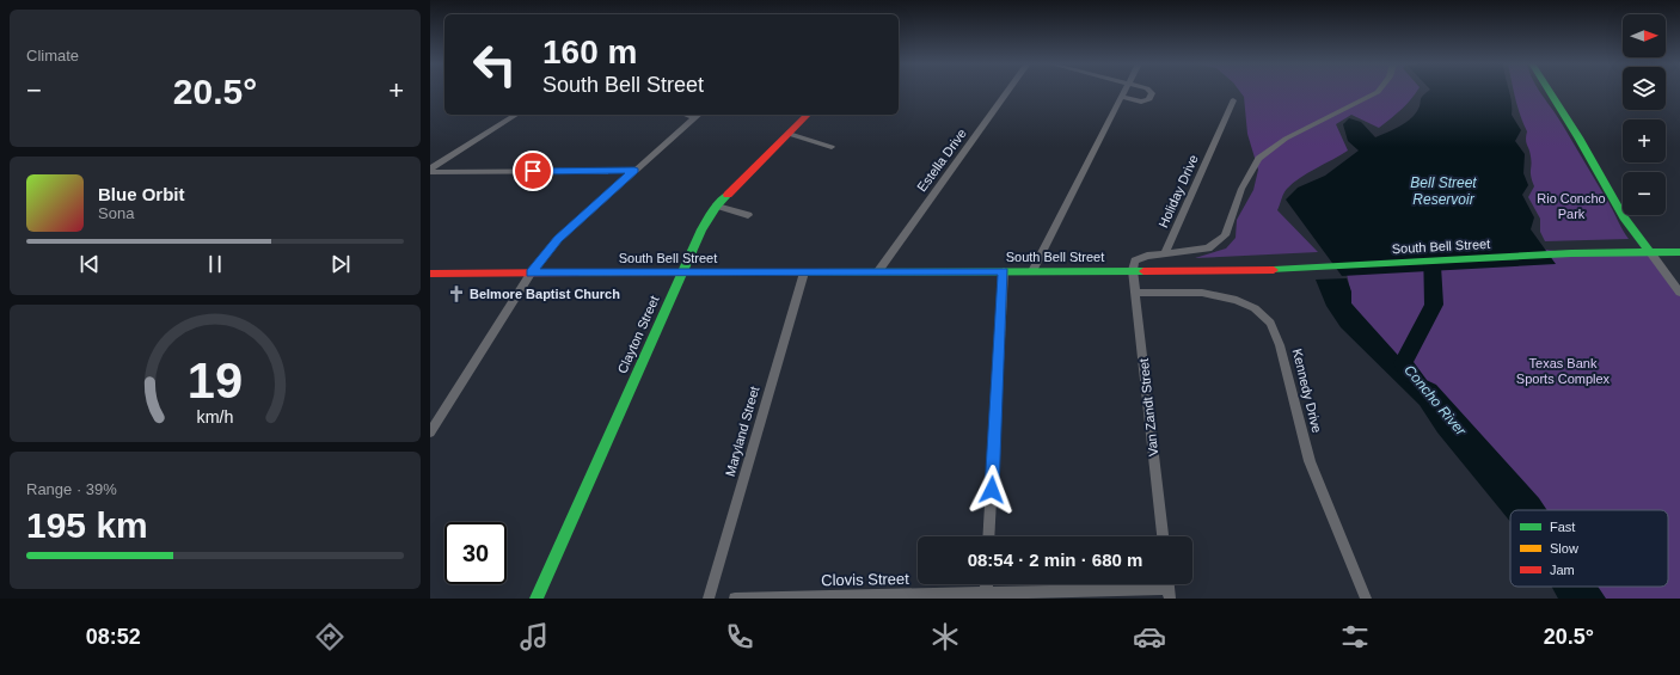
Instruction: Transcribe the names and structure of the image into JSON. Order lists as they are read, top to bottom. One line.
{"streets":{"main road":["South Bell Street","Clayton Street"],"street":["Estella Drive","Holiday Drive","Kennedy Drive","Van Zandt Street","Maryland Street","Clovis Street"]},"crossings":[["Estella Drive","South Bell Street"],["South Bell Street","Clayton Street"],["South Bell Street","Van Zandt Street"],["South Bell Street","Maryland Street"],["Kennedy Drive","Van Zandt Street"]],"water":["Bell Street Reservoir","Concho River"],"parks":["Rio Concho Park","Texas Bank Sports Complex"],"places":{"church":["Belmore Baptist Church"]},"legend":["Fast","Slow","Jam"],"north":"right","page":{"tile":["Climate",["Range · 39%","195 km"]],"map_buttons":["+","−"],"turn":["160 m","South Bell Street"],"heat":["−","20.5°","+"],"song":["Blue Orbit","Sona"],"limit":"30","trip":"08:54 · 2 min · 680 m","tabs":["08:52","20.5°"],"gauge":["19","km/h"]}}
